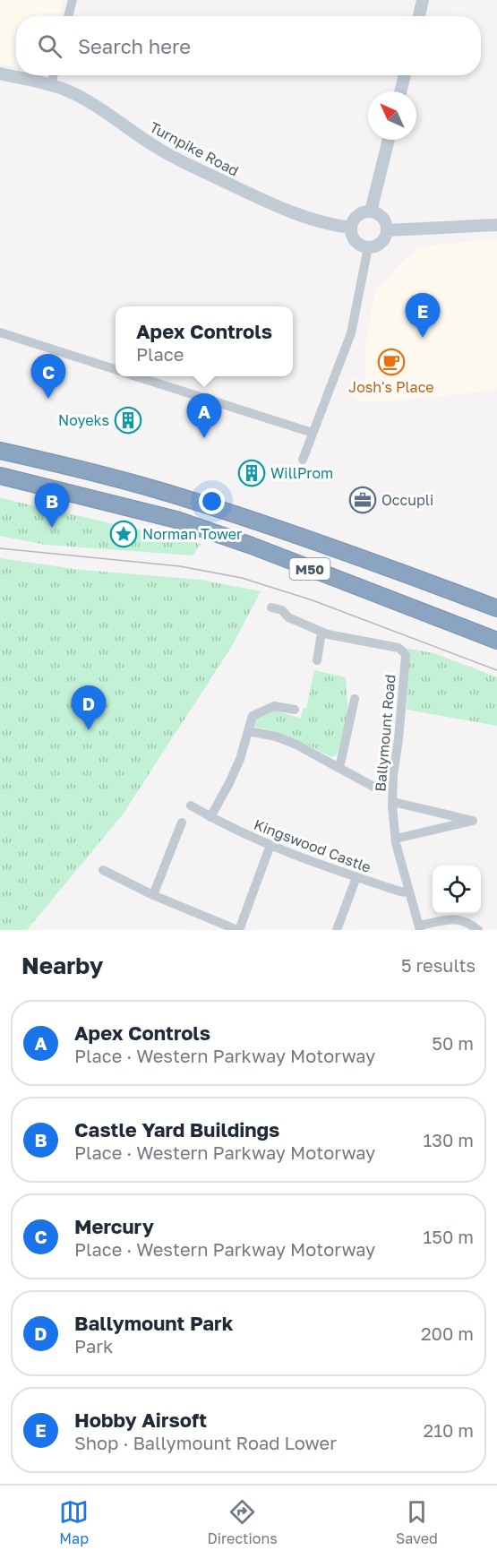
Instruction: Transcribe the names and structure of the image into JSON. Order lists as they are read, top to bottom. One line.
{"streets":{"highway":["M50"],"street":["Turnpike Road","Ballymount Road","Kingswood Castle"]},"crossings":[["Ballymount Road","Kingswood Castle"]],"places":{"cafe":["Josh's Place"],"building":["Noyeks","WillProm"],"office":["Occupli"],"place":["Norman Tower"]},"north":"top left","page":{"search":"Search here","pins":["E","C","A","B","D"],"popup":["Apex Controls","Place"],"heading":["Nearby","5 results"],"list":[{"mark":"A","name":"Apex Controls","note":"Place · Western Parkway Motorway","value":"50 m"},{"mark":"B","name":"Castle Yard Buildings","note":"Place · Western Parkway Motorway","value":"130 m"},{"mark":"C","name":"Mercury","note":"Place · Western Parkway Motorway","value":"150 m"},{"mark":"D","name":"Ballymount Park","note":"Park","value":"200 m"},{"mark":"E","name":"Hobby Airsoft","note":"Shop · Ballymount Road Lower","value":"210 m"}],"nav":["Map","Directions","Saved"]}}
